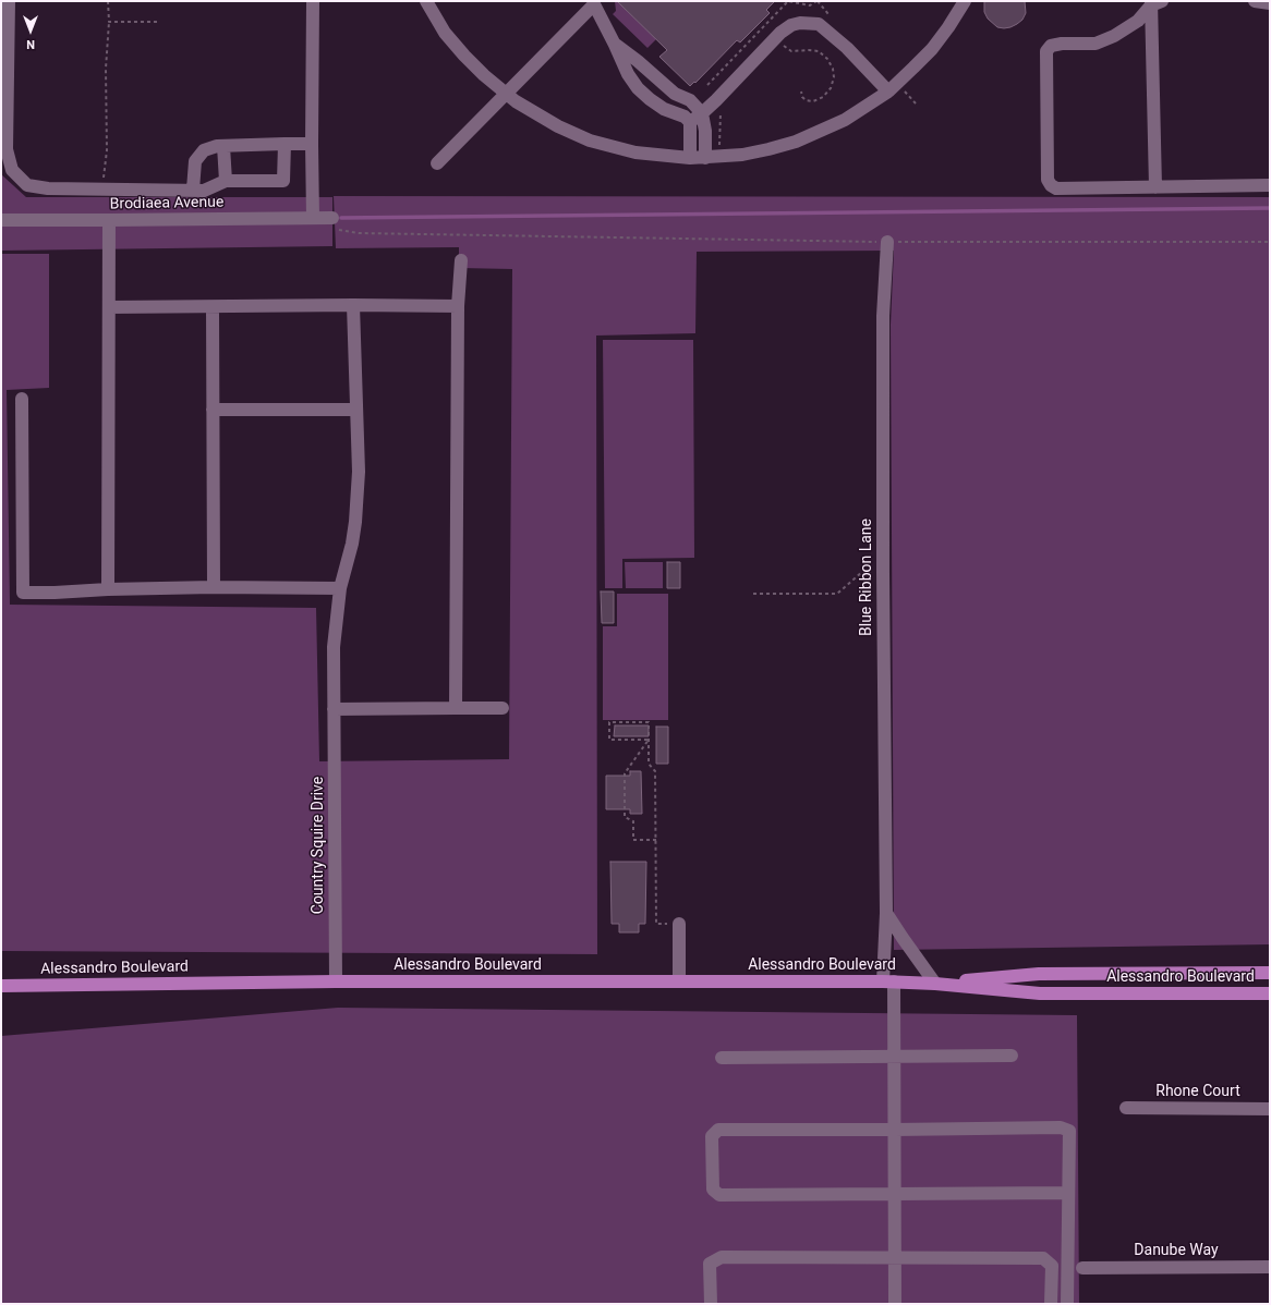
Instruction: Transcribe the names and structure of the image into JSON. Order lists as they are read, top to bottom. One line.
{"streets":{"main road":["Alessandro Boulevard"],"street":["Brodiaea Avenue","Blue Ribbon Lane","Country Squire Drive","Rhone Court","Danube Way"]},"crossings":[["Blue Ribbon Lane","Alessandro Boulevard"],["Country Squire Drive","Alessandro Boulevard"]],"north":"bottom"}
